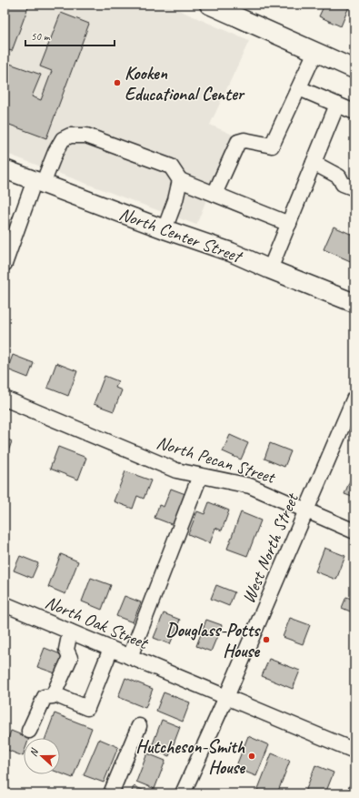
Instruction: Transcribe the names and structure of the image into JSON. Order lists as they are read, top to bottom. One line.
{"streets":{"main road":["North Center Street"],"street":["North Pecan Street","West North Street","North Oak Street"]},"crossings":[["North Pecan Street","West North Street"],["West North Street","North Oak Street"]],"places":["Kooken Educational Center","Douglass-Potts House","Hutcheson-Smith House"],"scale_bar":"50 m","north":"left"}
